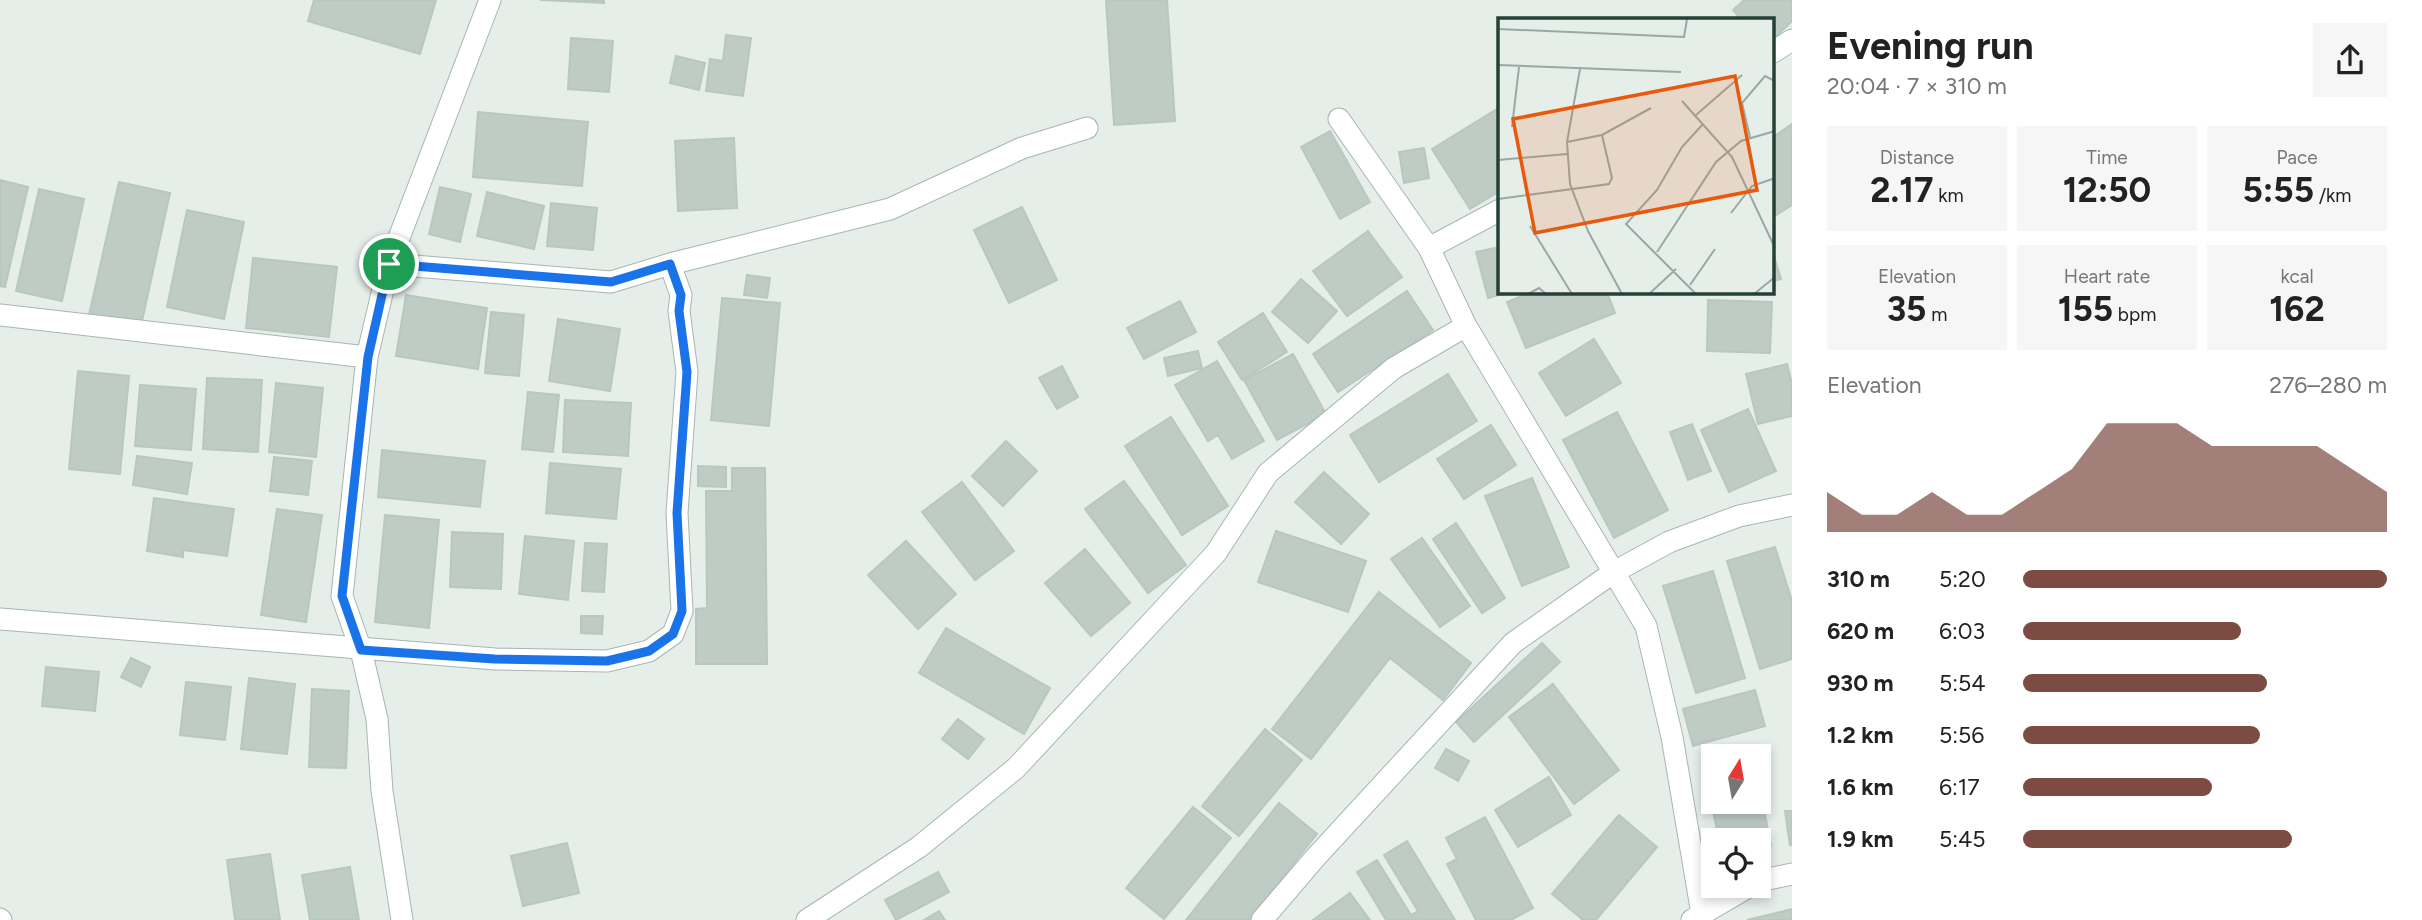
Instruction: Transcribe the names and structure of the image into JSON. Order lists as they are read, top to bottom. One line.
{"north":"top","page":{"heading":["Evening run","20:04 · 7 × 310 m"],"stats":[["Distance","2.17 km"],["Time","12:50"],["Pace","5:55 /km"],["Elevation","35 m"],["Heart rate","155 bpm"],["kcal","162"]],"chart":["Elevation","276–280 m"],"list":[{"name":"310 m","note":"5:20"},{"name":"620 m","note":"6:03"},{"name":"930 m","note":"5:54"},{"name":"1.2 km","note":"5:56"},{"name":"1.6 km","note":"6:17"},{"name":"1.9 km","note":"5:45"}]}}
